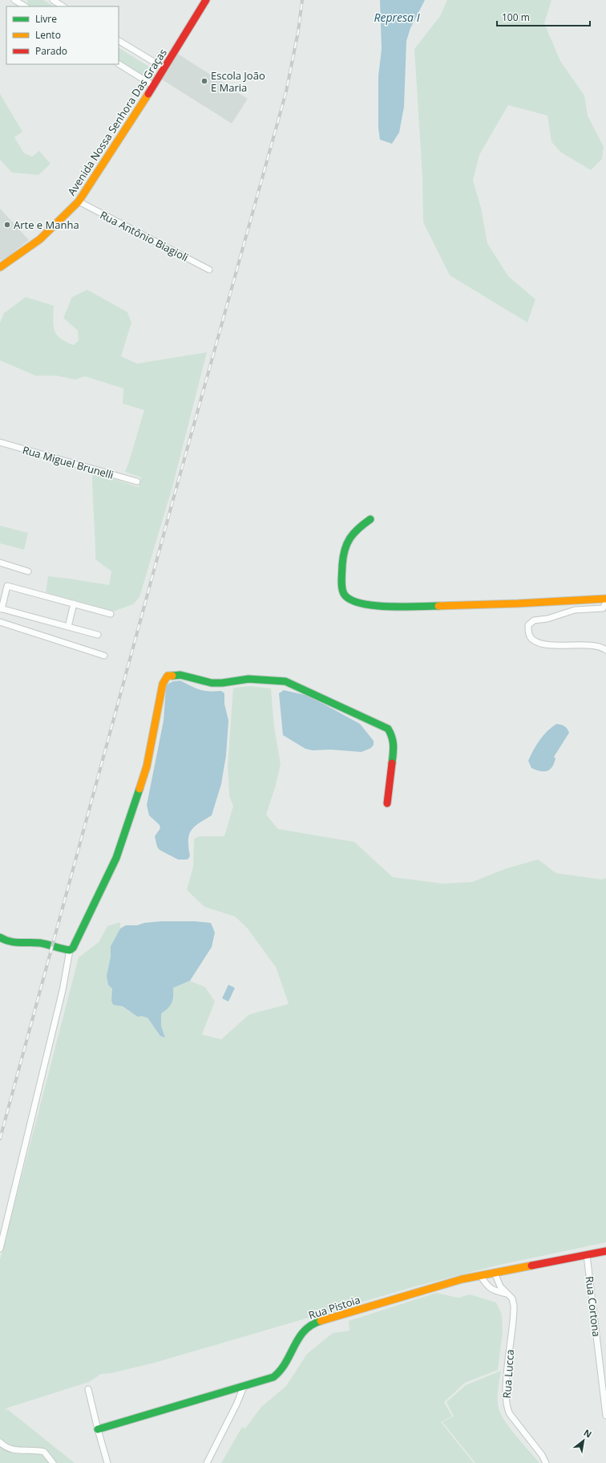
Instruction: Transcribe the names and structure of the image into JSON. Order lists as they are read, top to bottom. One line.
{"streets":{"street":["Avenida Nossa Senhora Das Graças","Rua Antônio Biagioli","Rua Miguel Brunelli","Rua Cortona","Rua Pistoia","Rua Lucca"]},"crossings":[["Avenida Nossa Senhora Das Graças","Rua Antônio Biagioli"],["Rua Cortona","Rua Pistoia"],["Rua Pistoia","Rua Lucca"]],"water":["Represa I"],"places":["Escola João E Maria","Arte e Manha"],"legend":["Livre","Lento","Parado"],"scale_bar":"100 m","north":"top right"}
